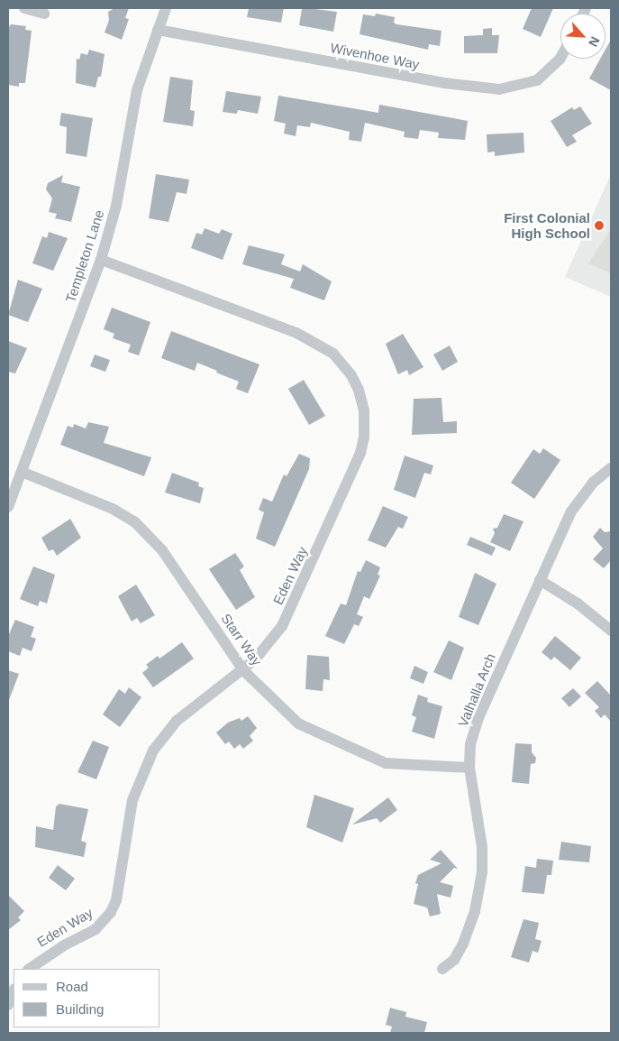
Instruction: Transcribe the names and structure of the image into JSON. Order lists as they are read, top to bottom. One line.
{"streets":{"street":["Wivenhoe Way","Templeton Lane","Eden Way","Starr Way","Valhalla Arch"]},"crossings":[["Wivenhoe Way","Templeton Lane"],["Templeton Lane","Eden Way"],["Templeton Lane","Starr Way"],["Eden Way","Starr Way"],["Starr Way","Valhalla Arch"]],"places":["First Colonial High School"],"legend":["Road","Building"],"north":"bottom right"}
